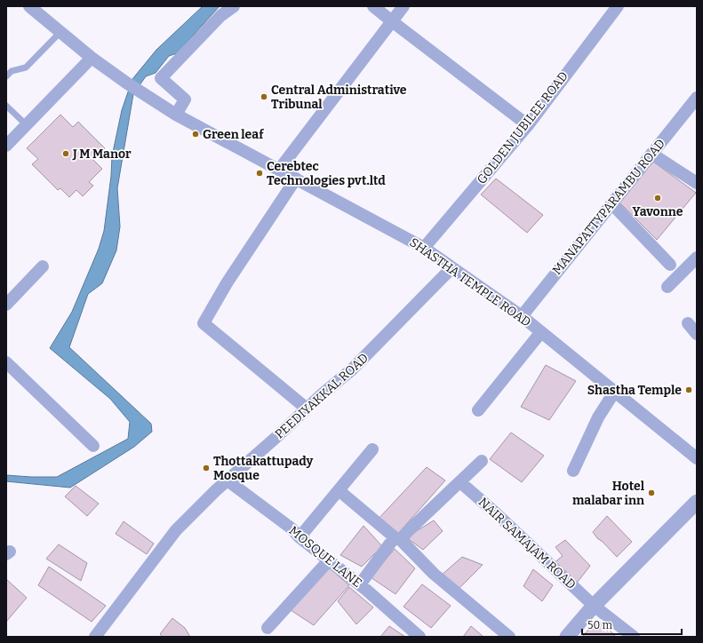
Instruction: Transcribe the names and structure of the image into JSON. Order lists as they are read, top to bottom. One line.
{"streets":{"street":["GOLDEN JUBILEE ROAD","MANAPATTYPARAMBU ROAD","SHASTHA TEMPLE ROAD","PEEDIYAKKAL ROAD","NAIR SAMAJAM ROAD","MOSQUE LANE"]},"crossings":[["GOLDEN JUBILEE ROAD","SHASTHA TEMPLE ROAD"],["MANAPATTYPARAMBU ROAD","SHASTHA TEMPLE ROAD"],["SHASTHA TEMPLE ROAD","PEEDIYAKKAL ROAD"],["PEEDIYAKKAL ROAD","MOSQUE LANE"]],"places":["Central Administrative Tribunal","Green leaf","J M Manor","Cerebtec Technologies pvt.ltd","Yavonne","Shastha Temple","Thottakattupady Mosque","Hotel malabar inn"],"scale_bar":"50 m"}
